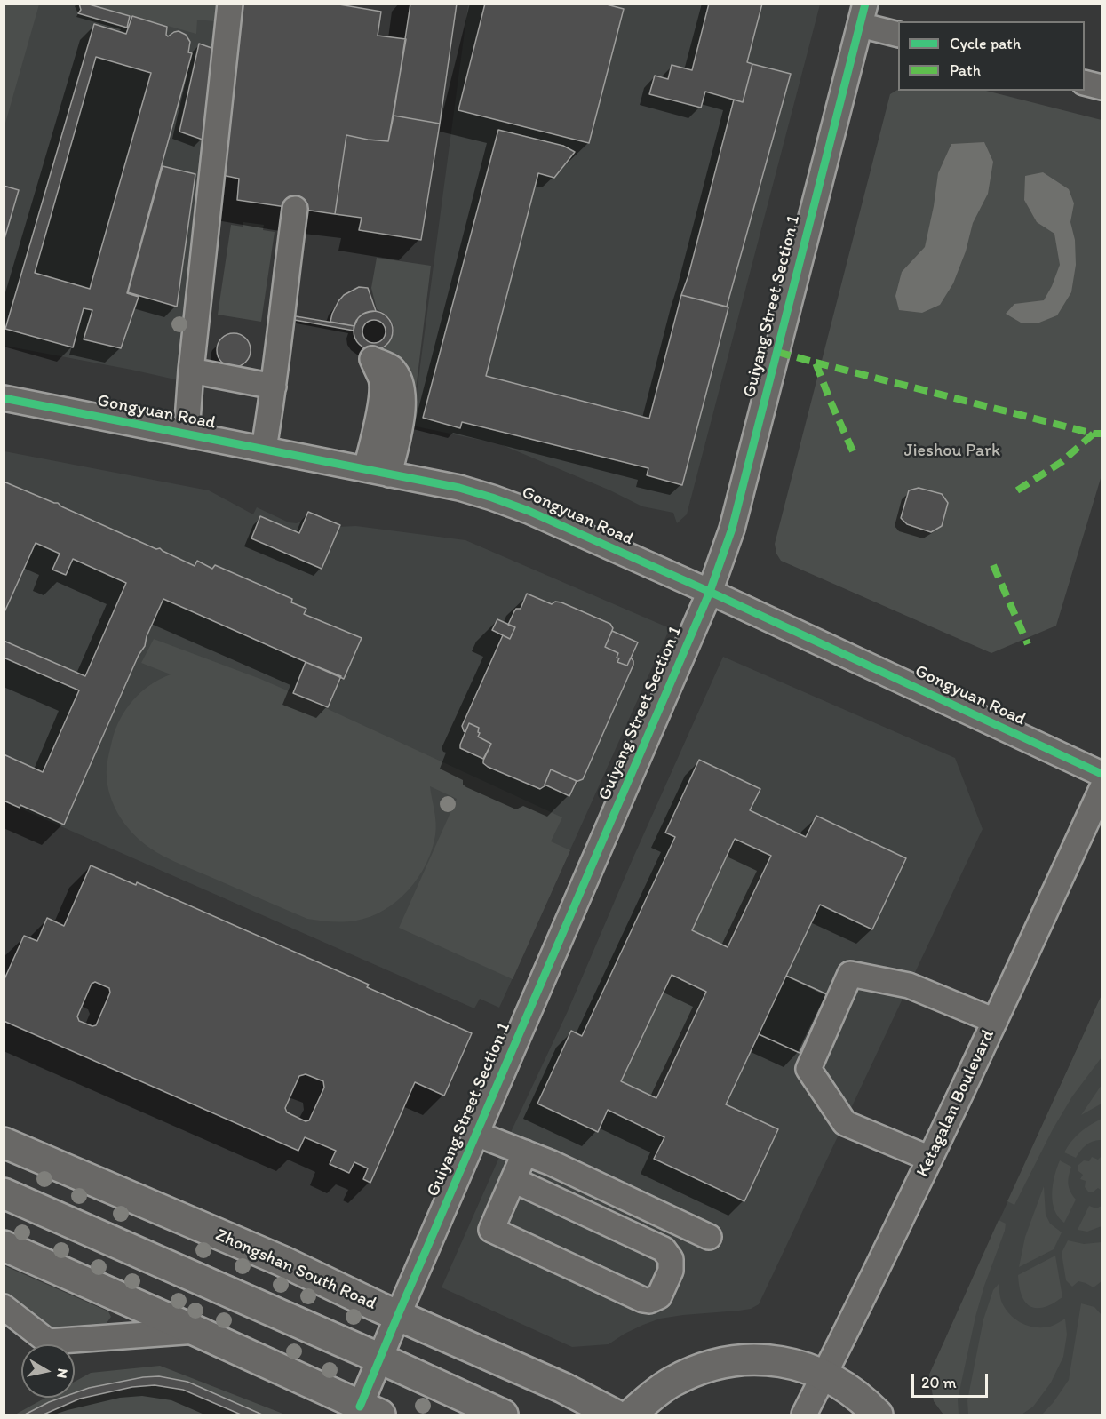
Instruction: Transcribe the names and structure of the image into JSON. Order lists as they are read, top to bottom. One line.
{"streets":{"main road":["Zhongshan South Road"],"street":["Guiyang Street Section 1","Gongyuan Road","Ketagalan Boulevard"]},"crossings":[["Guiyang Street Section 1","Gongyuan Road"],["Guiyang Street Section 1","Zhongshan South Road"]],"parks":["Jieshou Park"],"legend":["Cycle path","Path"],"scale_bar":"20 m","north":"right"}
